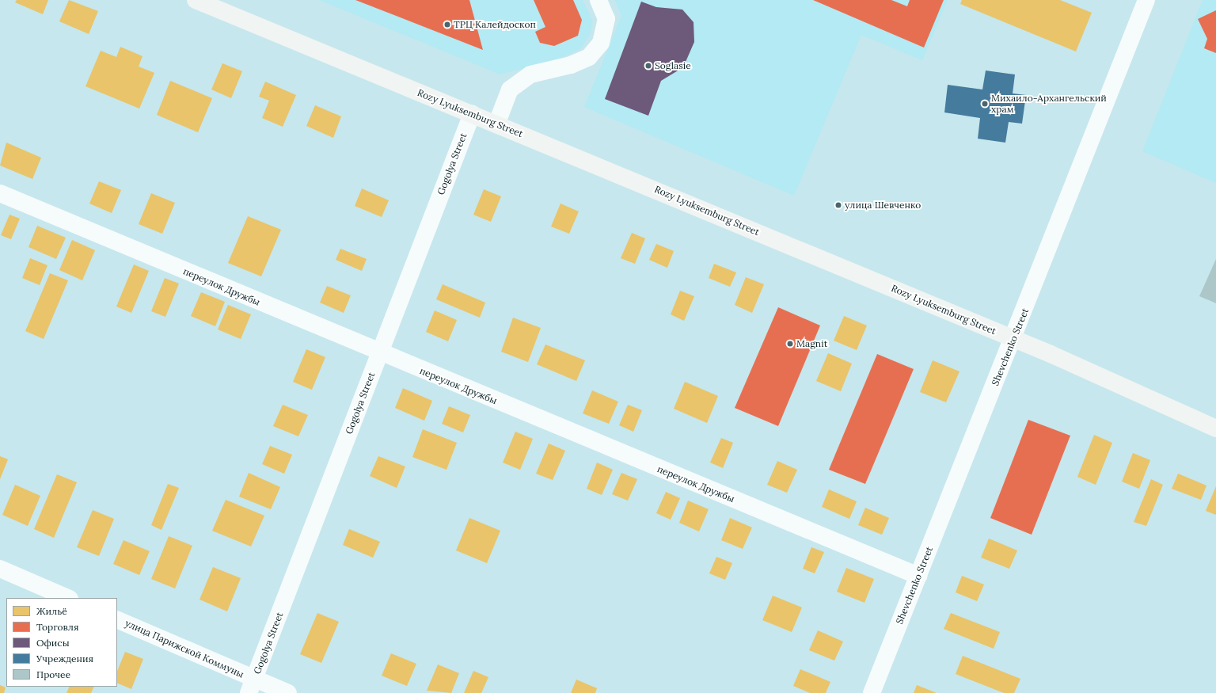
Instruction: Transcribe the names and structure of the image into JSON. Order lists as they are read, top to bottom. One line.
{"streets":{"main road":["Rozy Lyuksemburg Street"],"street":["Gogolya Street","переулок Дружбы","Shevchenko Street","улица Парижской Коммуны"]},"crossings":[["Rozy Lyuksemburg Street","Gogolya Street"],["Rozy Lyuksemburg Street","Shevchenko Street"],["Gogolya Street","переулок Дружбы"],["Gogolya Street","улица Парижской Коммуны"],["переулок Дружбы","Shevchenko Street"]],"places":["ТРЦ Калейдоскоп","Soglasie","Михаило-Архангельский храм","улица Шевченко","Magnit"],"legend":["Жильё","Торговля","Офисы","Учреждения","Прочее"]}
